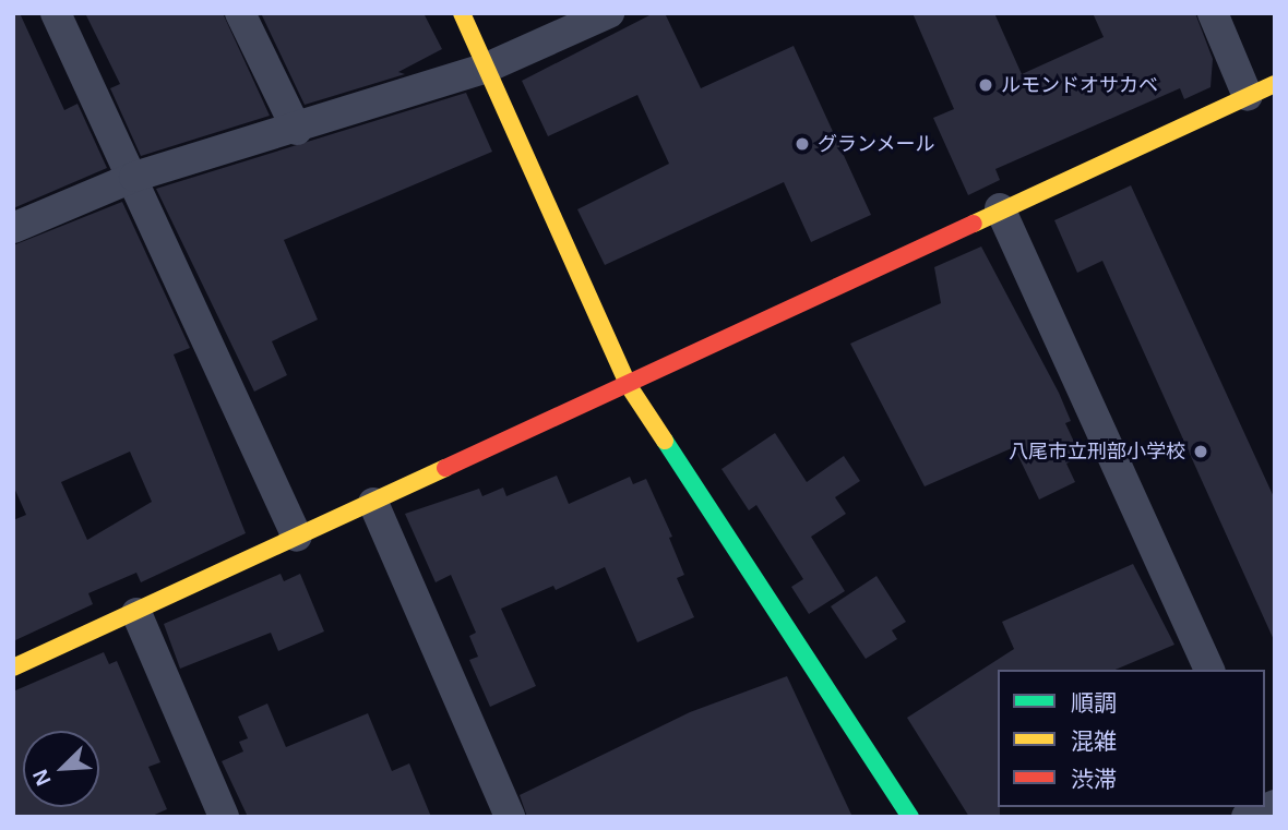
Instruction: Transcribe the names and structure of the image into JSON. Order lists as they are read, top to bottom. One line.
{"places":["ルモンドオサカベ","グランメール","八尾市立刑部小学校"],"legend":["順調","混雑","渋滞"],"north":"bottom left"}
